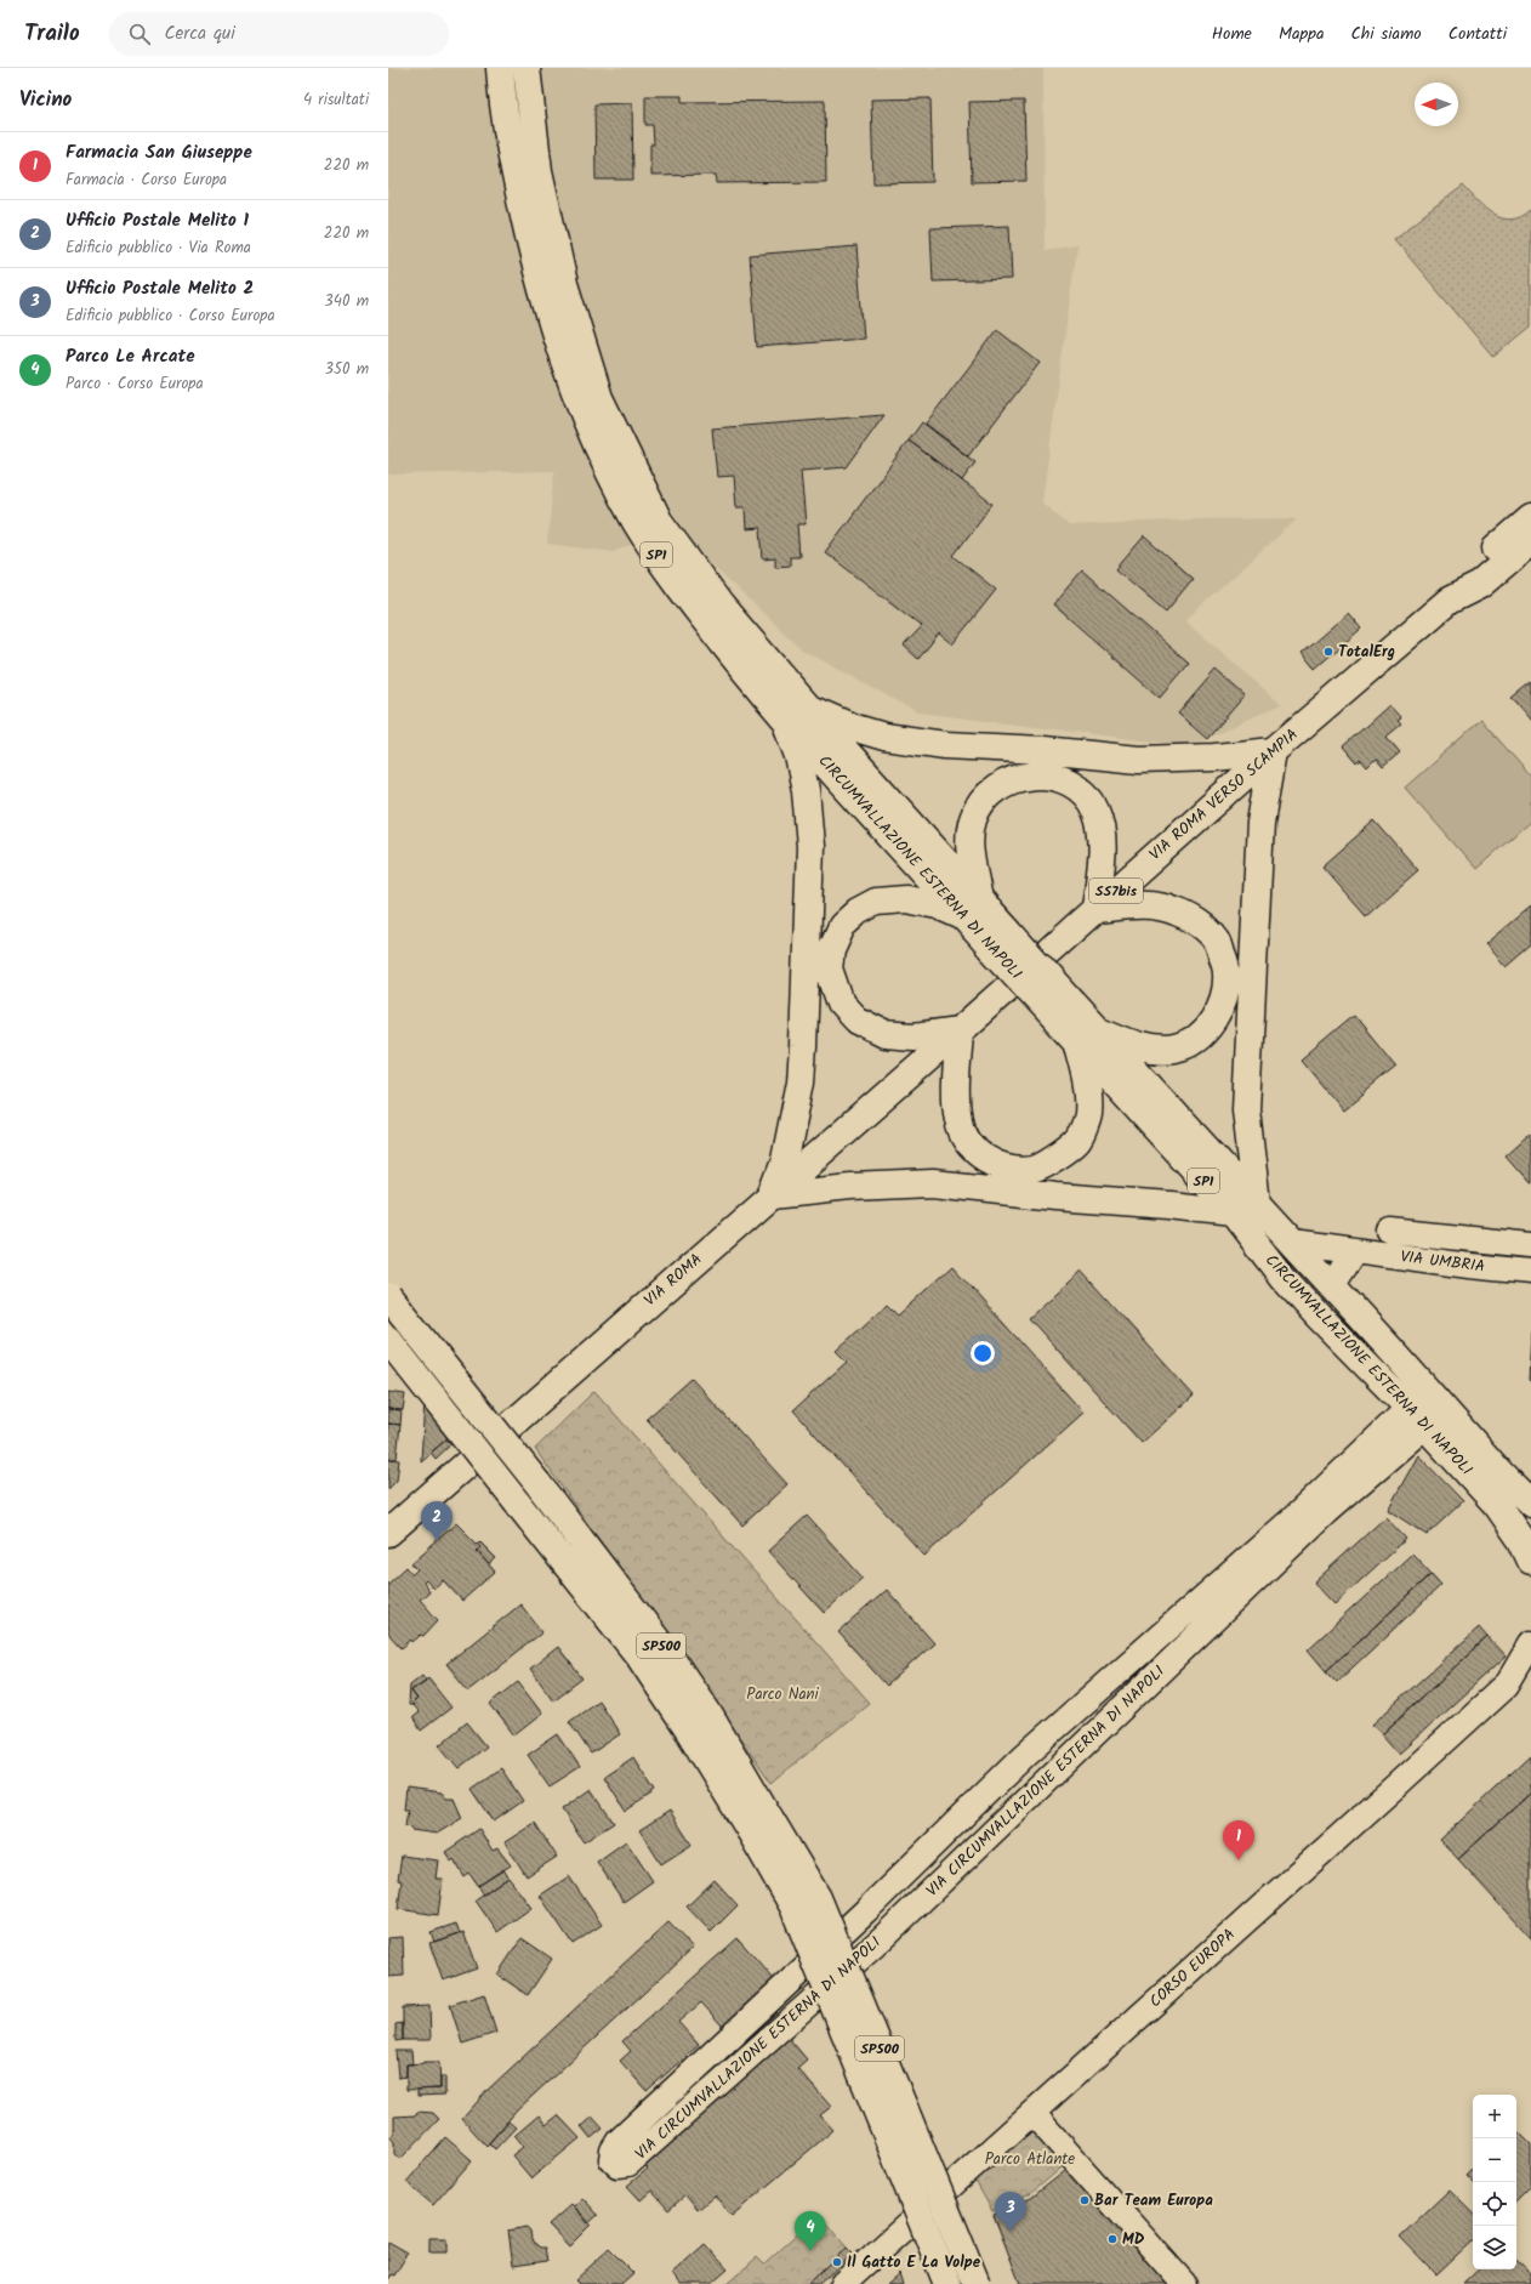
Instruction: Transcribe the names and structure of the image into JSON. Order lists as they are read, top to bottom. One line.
{"streets":{"main road":["SP1","VIA ROMA VERSO SCAMPIA","CIRCUMVALLAZIONE ESTERNA DI NAPOLI","SS7bis","VIA ROMA","SP500"],"street":["VIA UMBRIA","VIA CIRCUMVALLAZIONE ESTERNA DI NAPOLI","CORSO EUROPA"]},"crossings":[["VIA ROMA VERSO SCAMPIA","VIA ROMA"],["CIRCUMVALLAZIONE ESTERNA DI NAPOLI","VIA UMBRIA"],["CIRCUMVALLAZIONE ESTERNA DI NAPOLI","VIA CIRCUMVALLAZIONE ESTERNA DI NAPOLI"]],"parks":["Parco Nani","Parco Atlante"],"places":["TotalErg","Bar Team Europa","MD","Il Gatto E La Volpe"],"north":"left","page":{"header":"Trailo","search":"Cerca qui","nav":["Home","Mappa","Chi siamo","Contatti"],"heading":["Vicino","4 risultati"],"list":[{"mark":"1","name":"Farmacia San Giuseppe","note":"Farmacia · Corso Europa","value":"220 m"},{"mark":"2","name":"Ufficio Postale Melito 1","note":"Edificio pubblico · Via Roma","value":"220 m"},{"mark":"3","name":"Ufficio Postale Melito 2","note":"Edificio pubblico · Corso Europa","value":"340 m"},{"mark":"4","name":"Parco Le Arcate","note":"Parco · Corso Europa","value":"350 m"}],"pins":["2","1","3","4"],"map_buttons":["+","−"]}}
